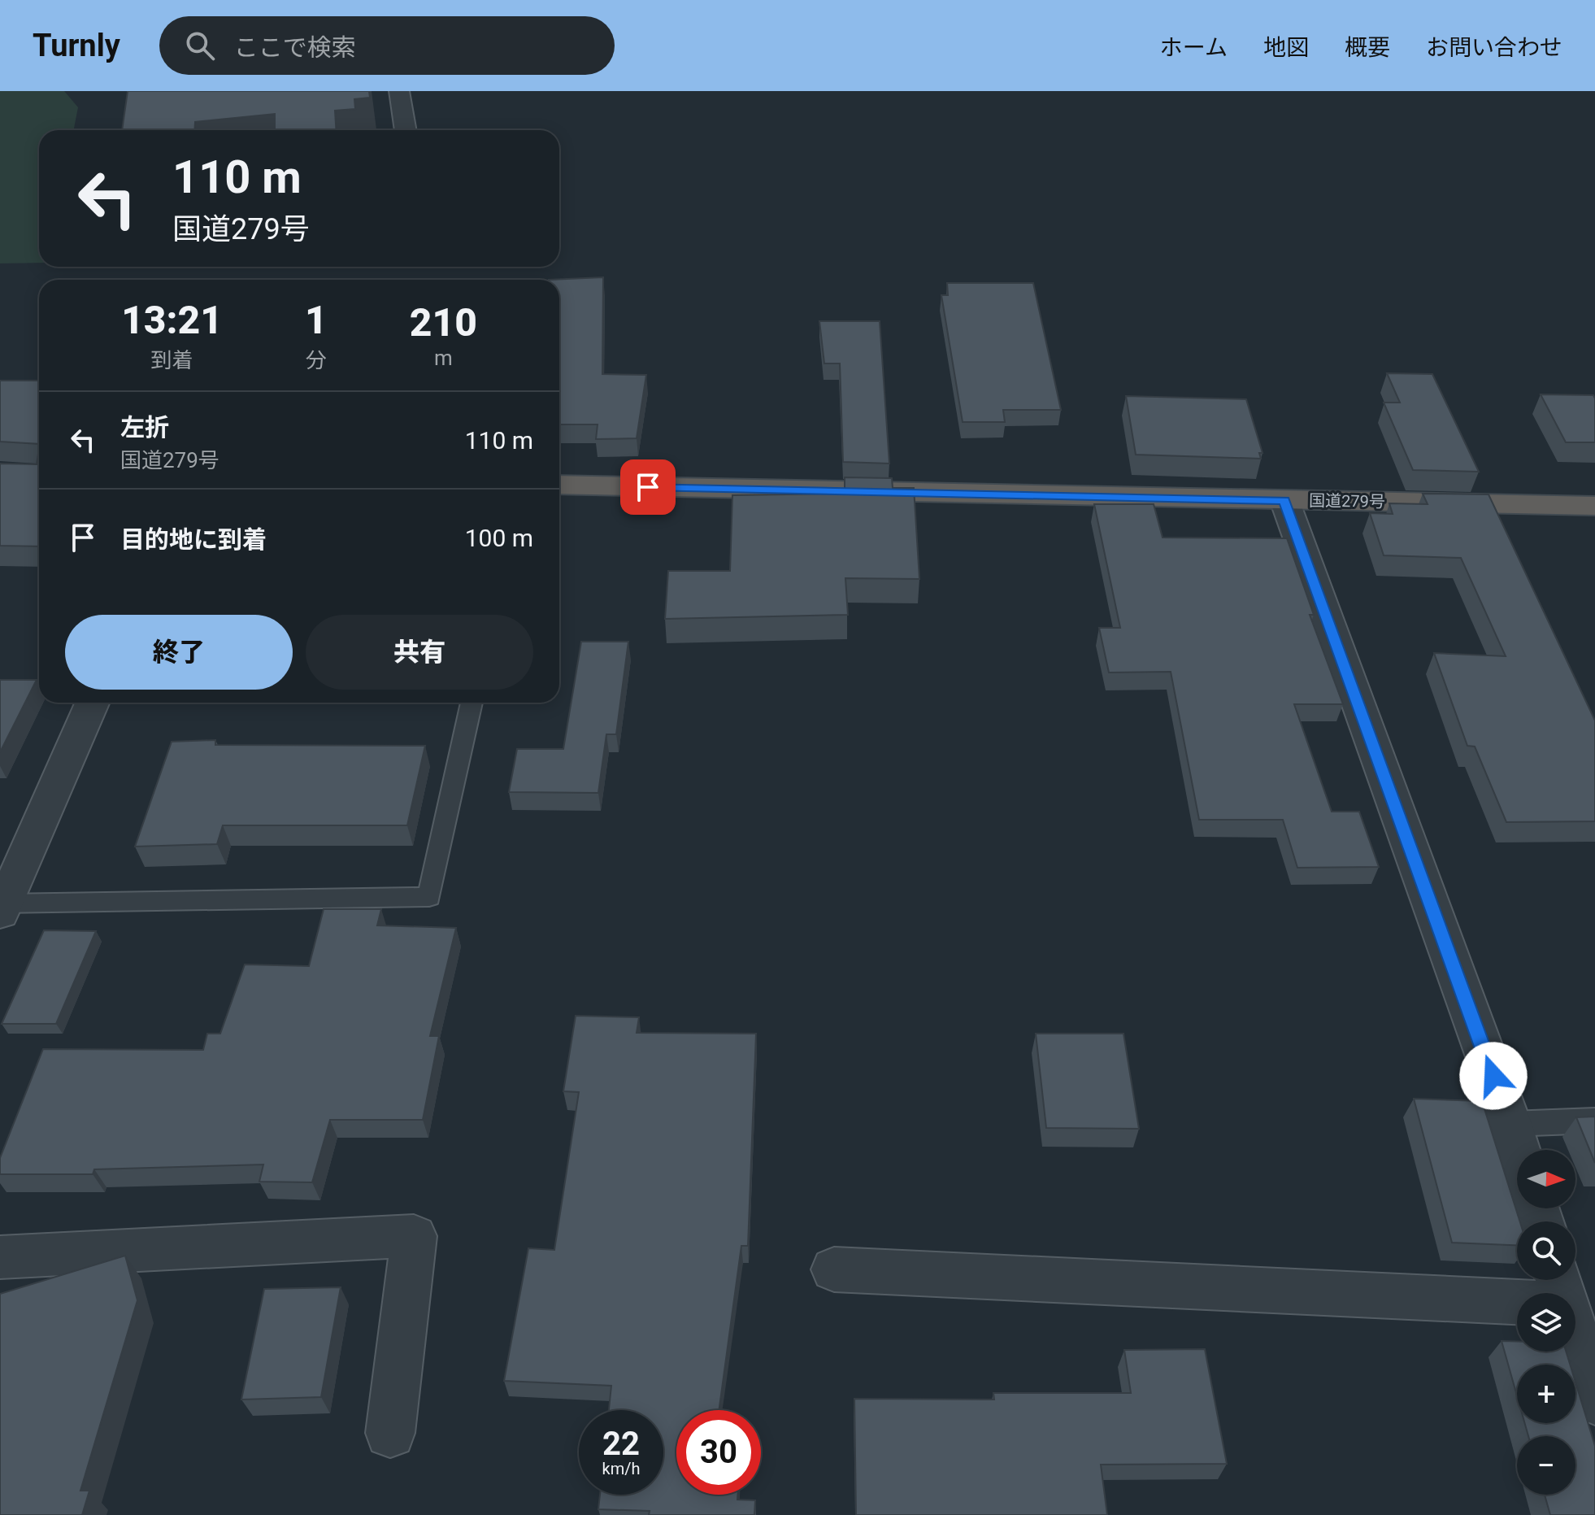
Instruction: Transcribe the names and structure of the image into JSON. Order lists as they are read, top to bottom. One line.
{"streets":{"highway":["国道279号"]},"north":"right","page":{"header":"Turnly","search":"ここで検索","nav":["ホーム","地図","概要","お問い合わせ"],"turn":["110 m","国道279号"],"eta":["13:21","到着","1","分","210","m"],"list":[{"name":"左折","note":"国道279号","value":"110 m"},{"name":"目的地に到着","value":"100 m"}],"buttons":["終了","共有"],"map_buttons":["+","−"],"speed":"22 km/h","limit":"30"}}
